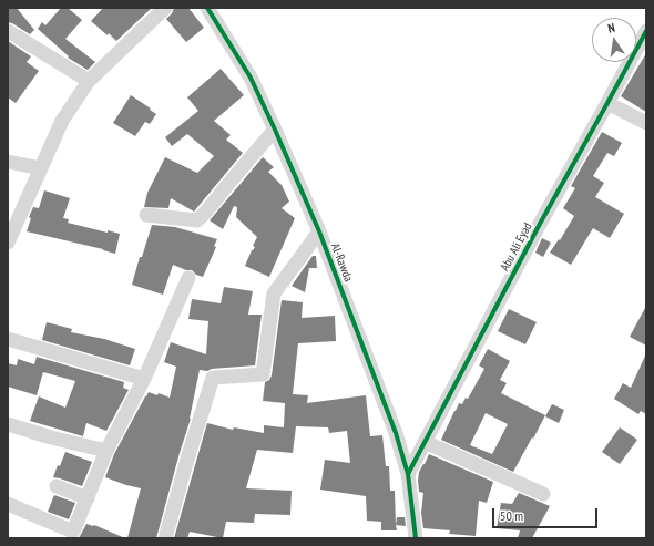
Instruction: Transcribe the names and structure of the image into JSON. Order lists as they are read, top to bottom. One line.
{"streets":{"street":["Abu Ali Eyad","Al-Rawda"]},"crossings":[["Abu Ali Eyad","Al-Rawda"]],"scale_bar":"50 m","north":"top"}
